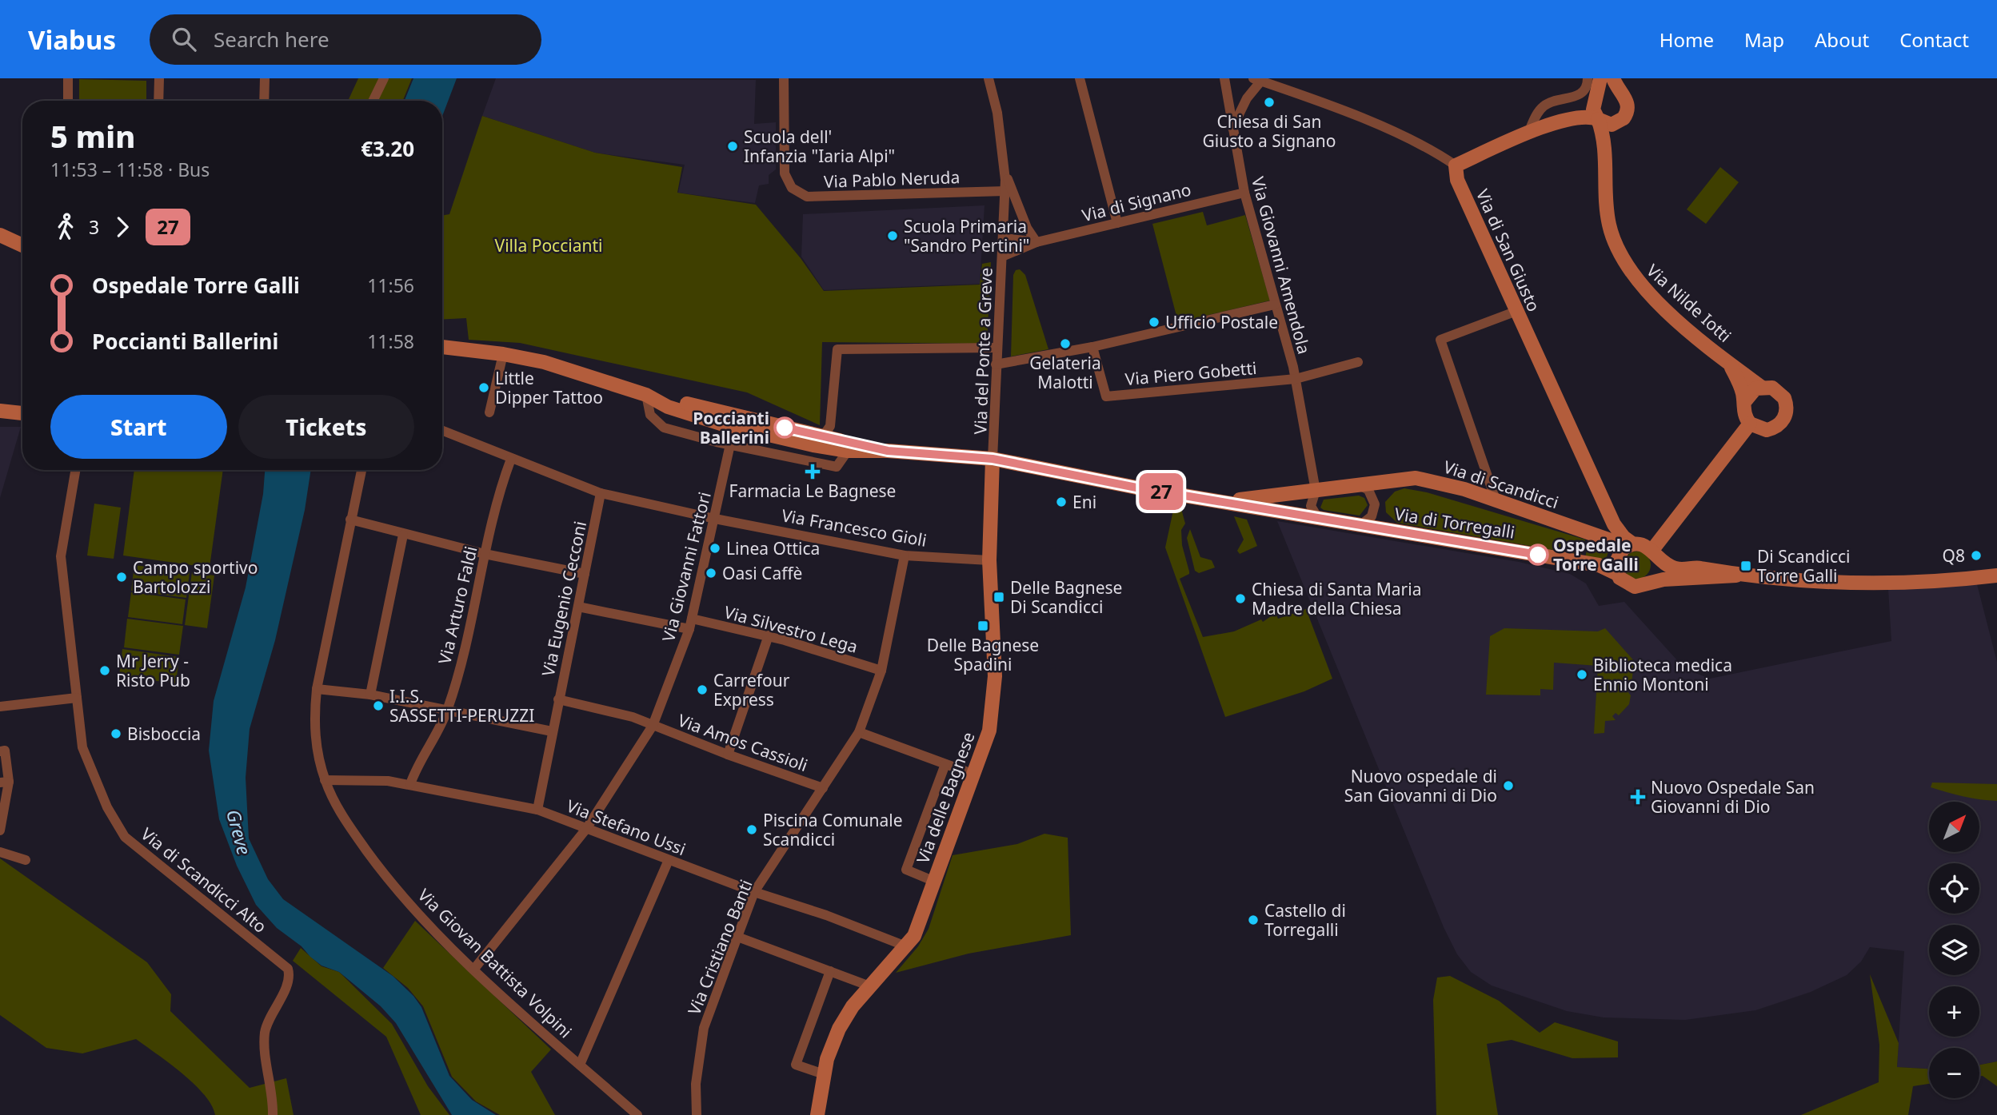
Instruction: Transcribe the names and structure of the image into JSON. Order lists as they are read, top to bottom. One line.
{"streets":{"main road":["Via di San Giusto","Via Nilde Iotti","Via di Scandicci","Via di Torregalli","Via delle Bagnese"],"street":["Via Pablo Neruda","Via di Signano","Via Giovanni Amendola","Via del Ponte a Greve","Via Piero Gobetti","Via Francesco Gioli","Via Giovanni Fattori","Via Eugenio Cecconi","Via Arturo Faldi","Via Silvestro Lega","Via Amos Cassioli","Via Stefano Ussi","Via di Scandicci Alto","Via Cristiano Banti","Via Giovan Battista Volpini"]},"crossings":[["Via Pablo Neruda","Via del Ponte a Greve"],["Via di Signano","Via Giovanni Amendola"],["Via di San Giusto","Via di Scandicci"],["Via di San Giusto","Via di Torregalli"],["Via Giovanni Amendola","Via Piero Gobetti"],["Via Giovanni Amendola","Via di Scandicci"],["Via Giovanni Amendola","Via di Torregalli"],["Via del Ponte a Greve","Via di Torregalli"],["Via del Ponte a Greve","Via delle Bagnese"],["Via di Scandicci","Via di Torregalli"],["Via di Torregalli","Via delle Bagnese"],["Via Francesco Gioli","Via Giovanni Fattori"],["Via Francesco Gioli","Via Eugenio Cecconi"],["Via Francesco Gioli","Via Arturo Faldi"],["Via Francesco Gioli","Via delle Bagnese"],["Via Francesco Gioli","Via Cristiano Banti"],["Via Giovanni Fattori","Via Silvestro Lega"],["Via Giovanni Fattori","Via Amos Cassioli"],["Via Giovanni Fattori","Via Stefano Ussi"],["Via Giovanni Fattori","Via Giovan Battista Volpini"],["Via Eugenio Cecconi","Via Silvestro Lega"],["Via Eugenio Cecconi","Via Amos Cassioli"],["Via Eugenio Cecconi","Via Stefano Ussi"],["Via Arturo Faldi","Via Stefano Ussi"],["Via Silvestro Lega","Via Cristiano Banti"],["Via Amos Cassioli","Via Cristiano Banti"],["Via delle Bagnese","Via Stefano Ussi"],["Via Stefano Ussi","Via Cristiano Banti"],["Via Stefano Ussi","Via Giovan Battista Volpini"]],"water":["Greve"],"parks":["Villa Poccianti"],"places":{"other":["Chiesa di San Giusto a Signano","Scuola dell' Infanzia \"Iaria Alpi\"","Scuola Primaria \"Sandro Pertini\"","Ufficio Postale","Gelateria Malotti","Little Dipper Tattoo","Poccianti Ballerini","Eni","Linea Ottica","Ospedale Torre Galli","Q8","Oasi Caffè","Campo sportivo Bartolozzi","Chiesa di Santa Maria Madre della Chiesa","Mr Jerry - Risto Pub","Biblioteca medica Ennio Montoni","Carrefour Express","I.I.S. SASSETTI-PERUZZI","Bisboccia","Nuovo ospedale di San Giovanni di Dio","Piscina Comunale Scandicci","Castello di Torregalli"],"health":["Farmacia Le Bagnese","Nuovo Ospedale San Giovanni di Dio"],"transit":["Di Scandicci Torre Galli","Delle Bagnese Di Scandicci","Delle Bagnese Spadini"]},"lines":["bus line 27"],"north":"top right","page":{"header":"Viabus","search":"Search here","nav":["Home","Map","About","Contact"],"on_map":"27","heading":["5 min","11:53 – 11:58 · Bus","€3.20"],"legs":["3","27"],"list":[{"name":"Ospedale Torre Galli","value":"11:56"},{"name":"Poccianti Ballerini","value":"11:58"}],"buttons":["Start","Tickets"],"map_buttons":["+","−"]}}
